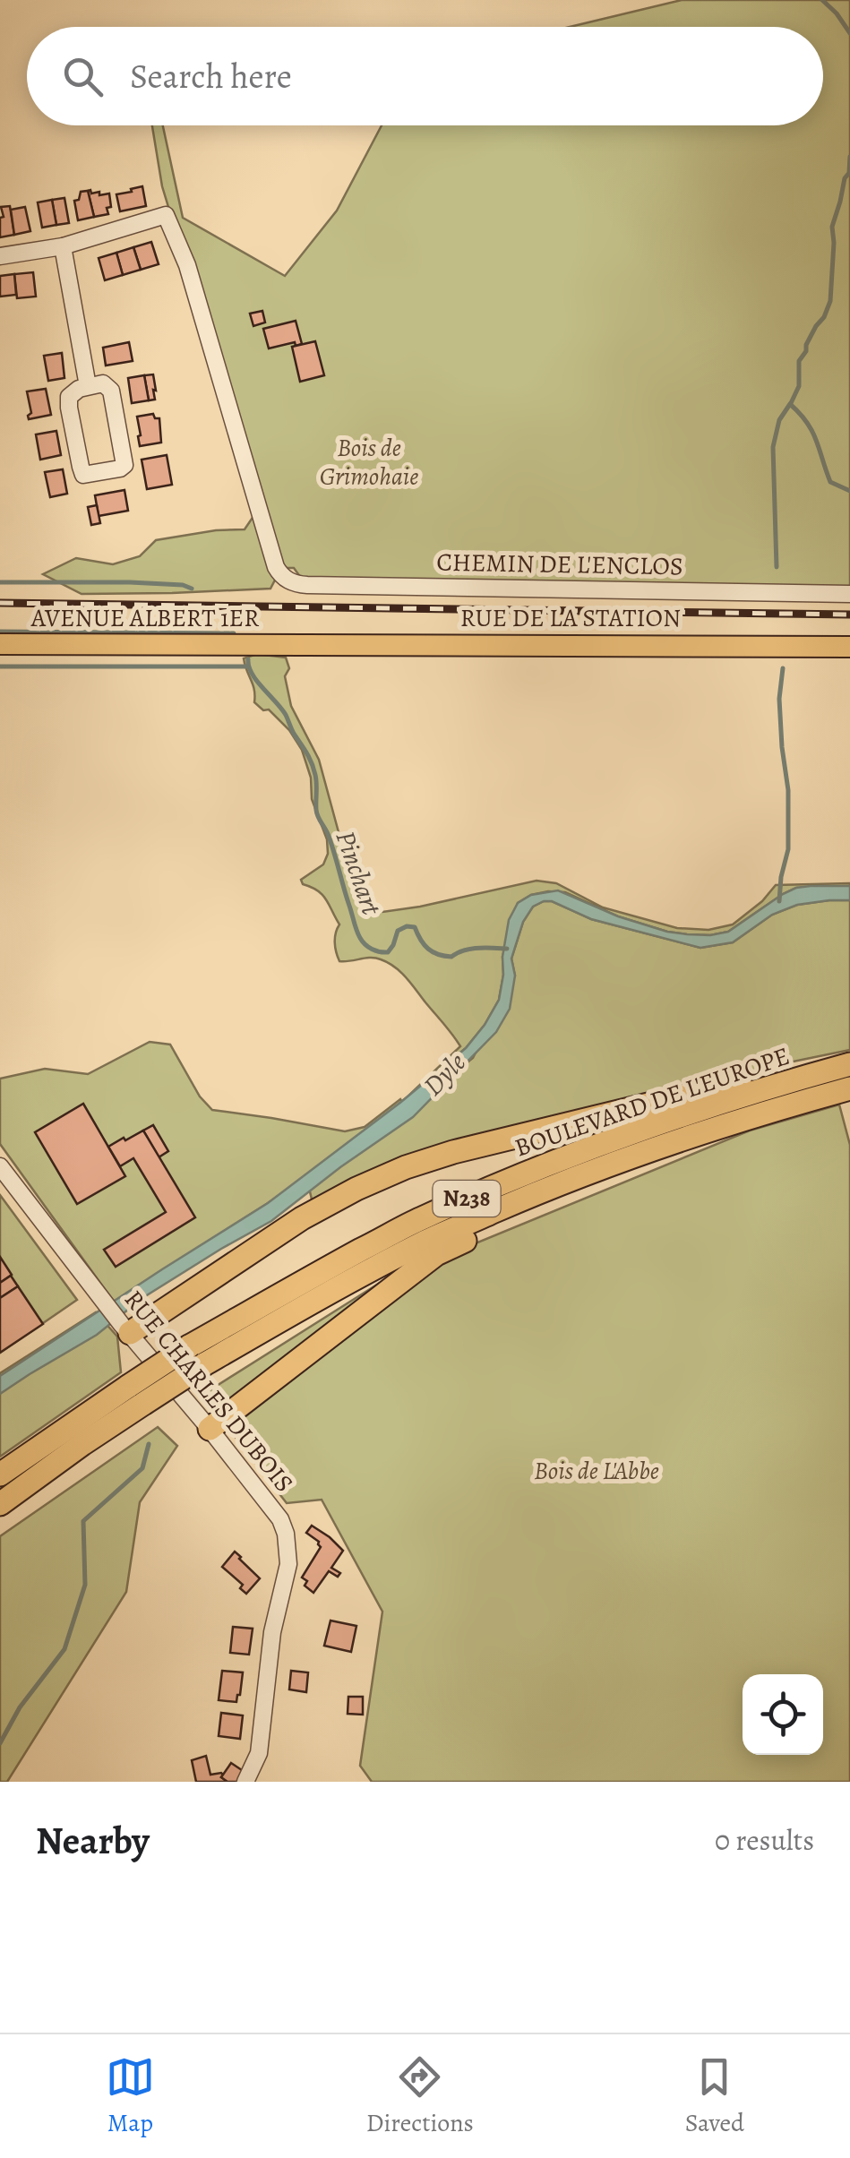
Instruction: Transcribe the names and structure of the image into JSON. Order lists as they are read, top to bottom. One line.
{"streets":{"highway":["BOULEVARD DE L'EUROPE","N238"],"main road":["AVENUE ALBERT 1ER","RUE DE LA STATION"],"street":["CHEMIN DE L'ENCLOS","RUE CHARLES DUBOIS"]},"crossings":[["AVENUE ALBERT 1ER","RUE DE LA STATION"],["BOULEVARD DE L'EUROPE","N238"]],"water":["Pinchart","Dyle"],"parks":["Bois de Grimohaie","Bois de L'Abbe"],"page":{"search":"Search here","heading":["Nearby","0 results"],"nav":["Map","Directions","Saved"]}}
